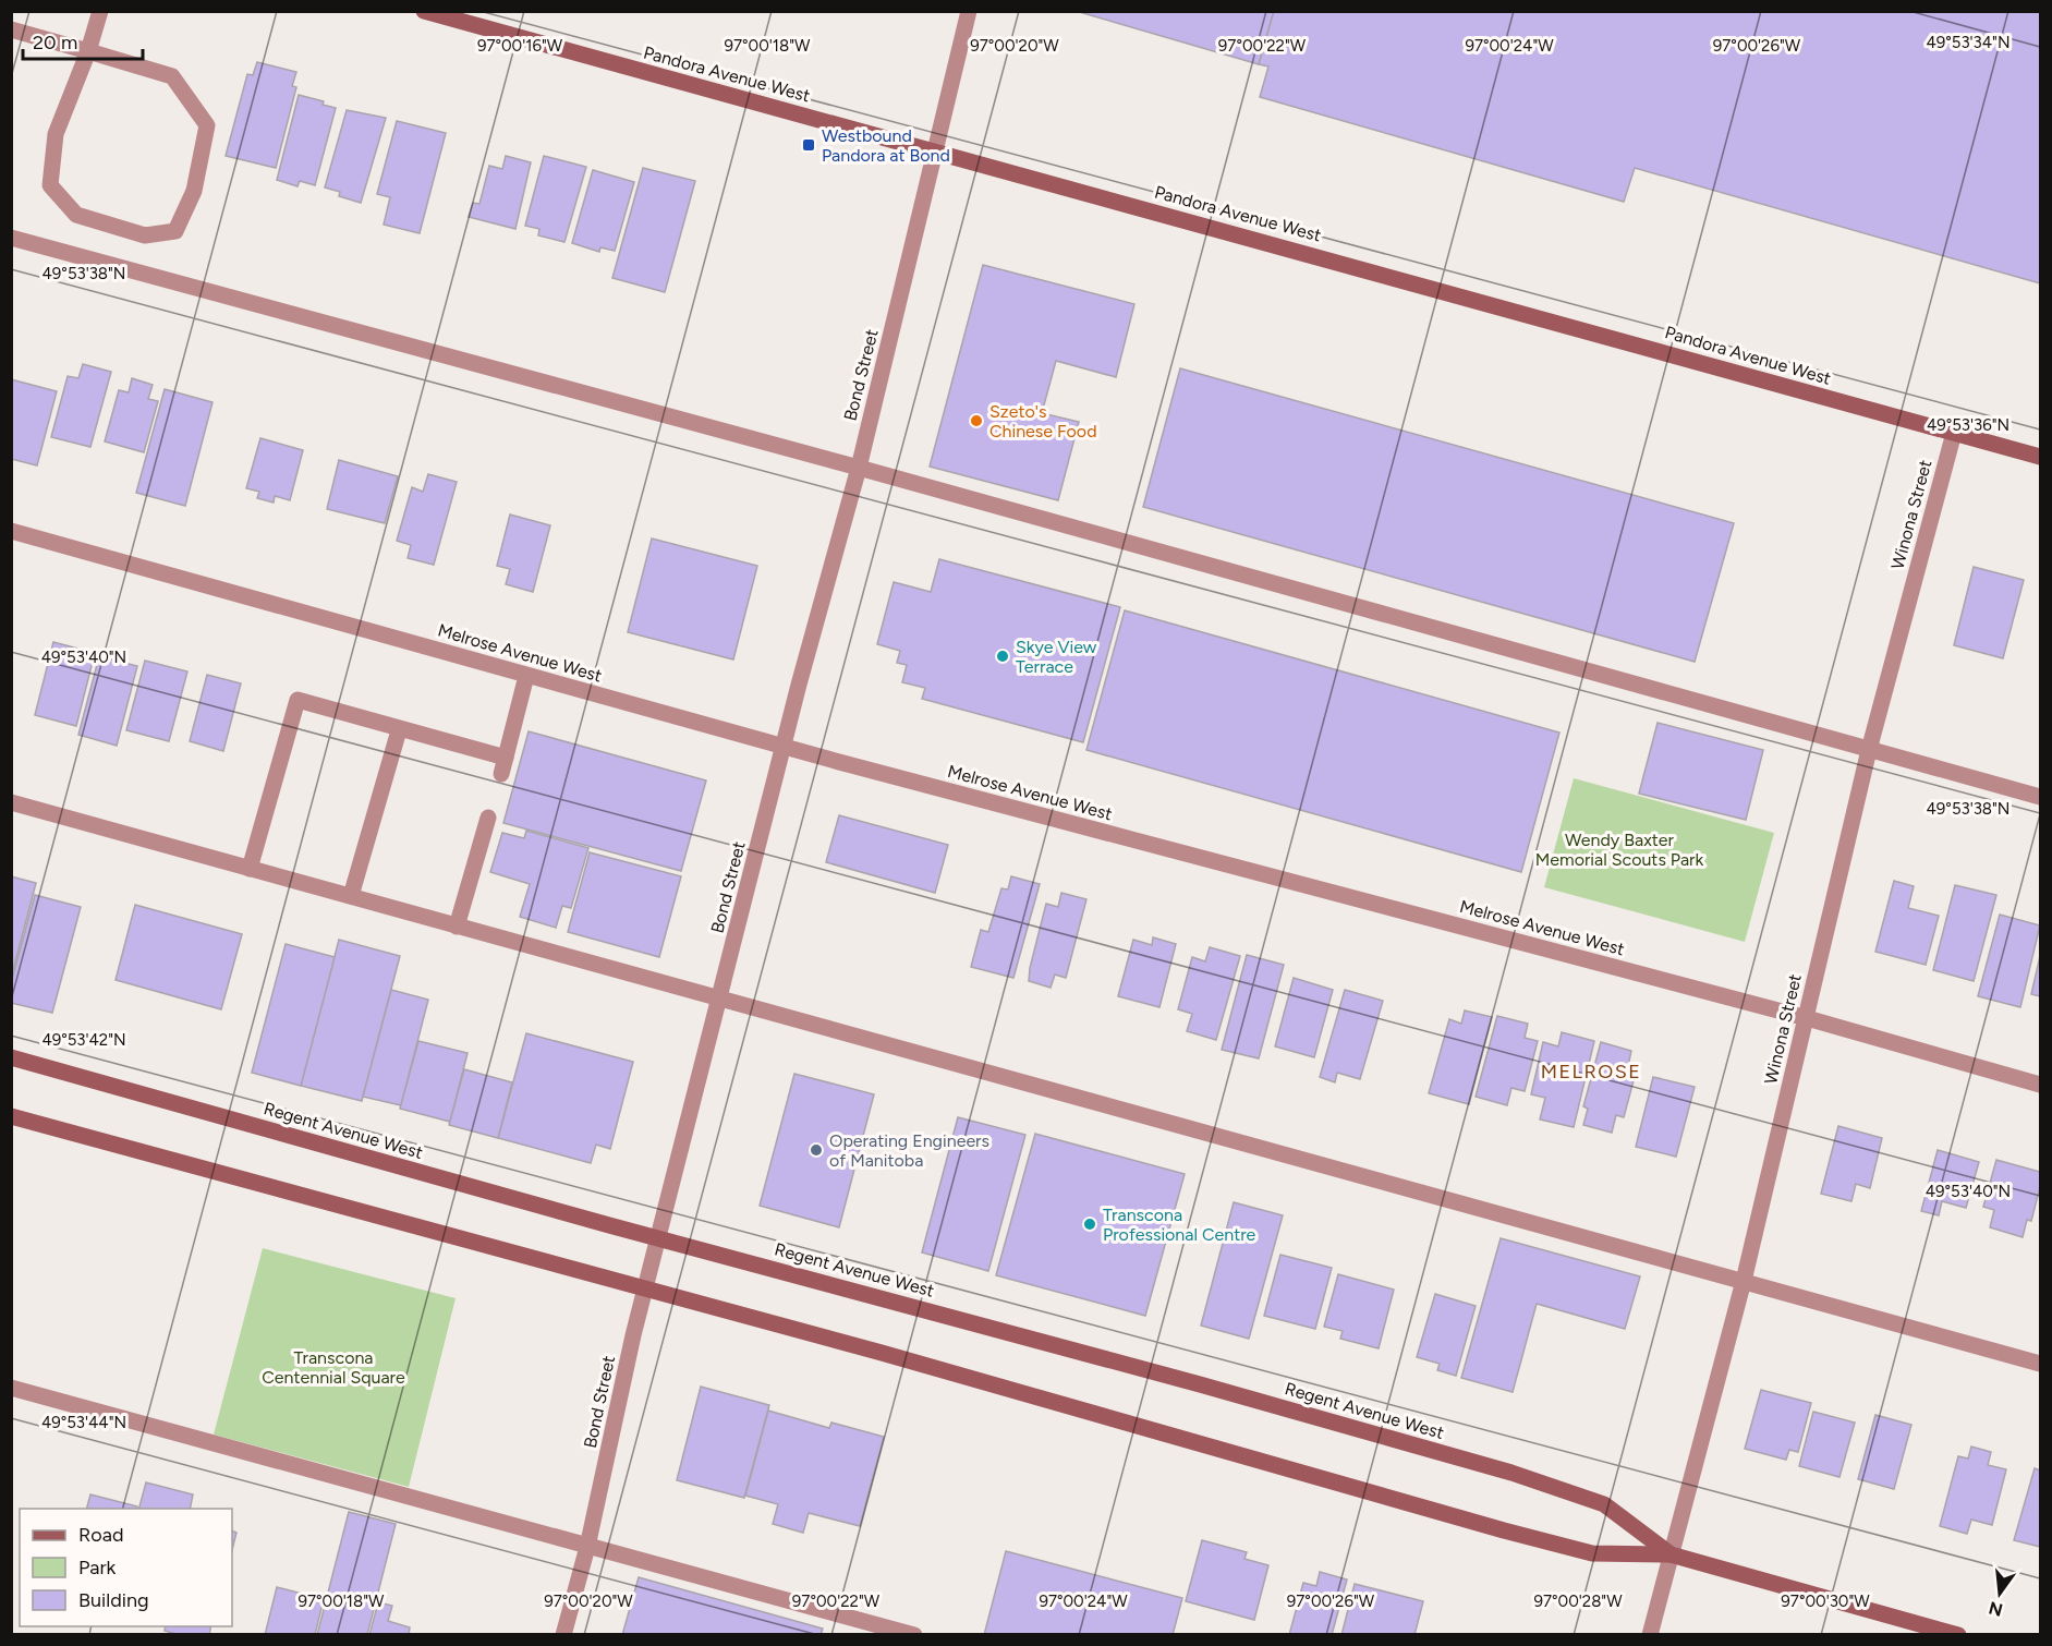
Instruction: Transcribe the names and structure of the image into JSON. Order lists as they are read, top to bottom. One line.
{"streets":{"main road":["Pandora Avenue West","Regent Avenue West"],"street":["Bond Street","Winona Street","Melrose Avenue West"]},"crossings":[["Pandora Avenue West","Bond Street"],["Pandora Avenue West","Winona Street"],["Bond Street","Melrose Avenue West"],["Bond Street","Regent Avenue West"],["Winona Street","Melrose Avenue West"],["Winona Street","Regent Avenue West"]],"districts":["MELROSE"],"parks":["Wendy Baxter Memorial Scouts Park","Transcona Centennial Square"],"places":{"transit":["Westbound Pandora at Bond"],"other":["Szeto's Chinese Food","Skye View Terrace","Operating Engineers of Manitoba","Transcona Professional Centre"]},"legend":["Road","Park","Building"],"scale_bar":"20 m","north":"bottom","coordinates":["49°53'34\"N","97°00'16\"W","97°00'18\"W","97°00'20\"W","97°00'22\"W","97°00'24\"W","97°00'26\"W","49°53'38\"N","49°53'36\"N","49°53'40\"N","49°53'42\"N","49°53'44\"N","97°00'28\"W","97°00'30\"W"]}
